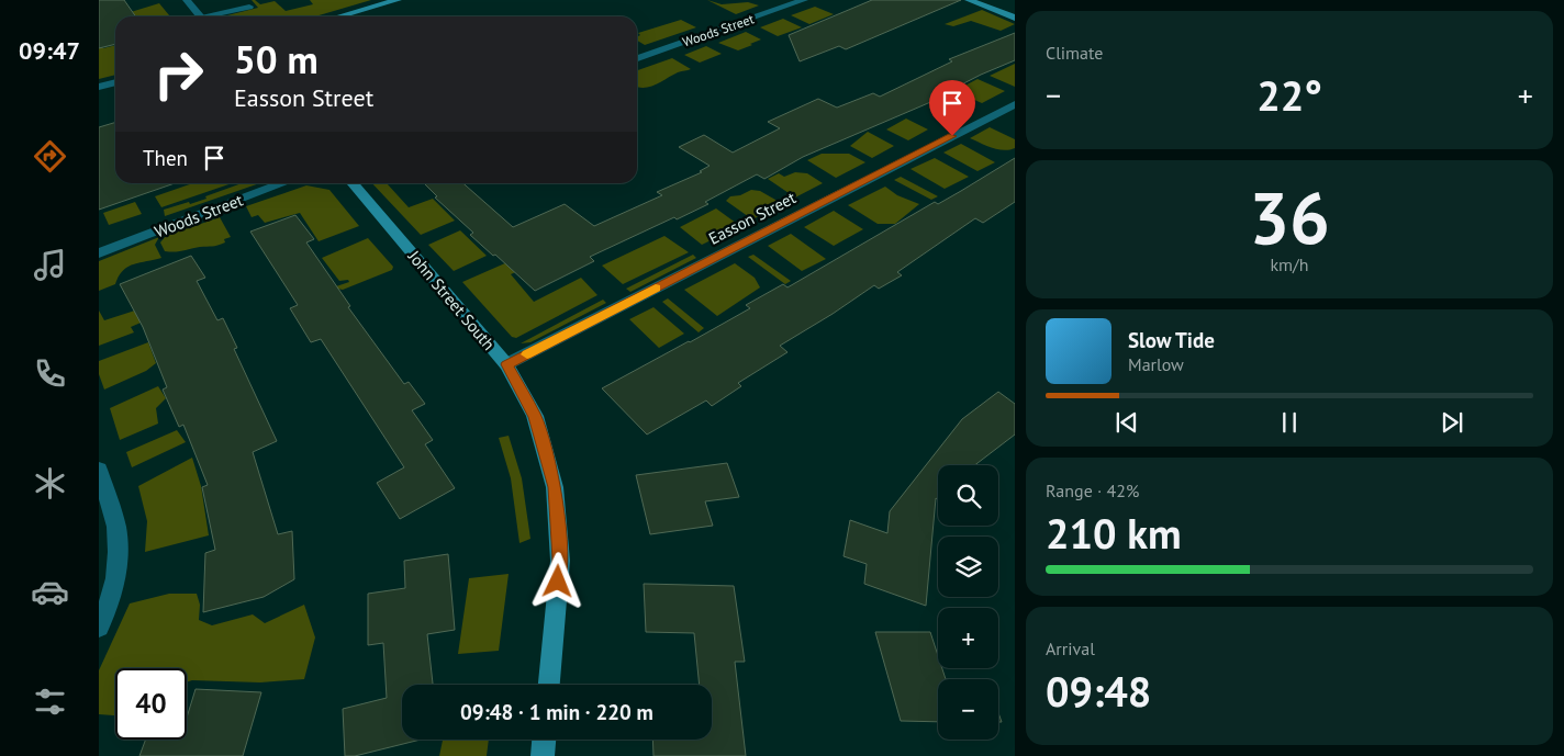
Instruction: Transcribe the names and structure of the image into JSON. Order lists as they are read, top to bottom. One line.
{"streets":{"street":["Woods Street","Easson Street","John Street South"]},"crossings":[["Easson Street","John Street South"]],"page":{"tabs":"09:47","tile":["Climate",["36","km/h"],["Range · 42%","210 km"],["Arrival","09:48"]],"turn":["50 m","Easson Street"],"heat":["−","22°","+"],"then":"Then","song":["Slow Tide","Marlow"],"map_buttons":["+","−"],"limit":"40","trip":"09:48 · 1 min · 220 m"}}
